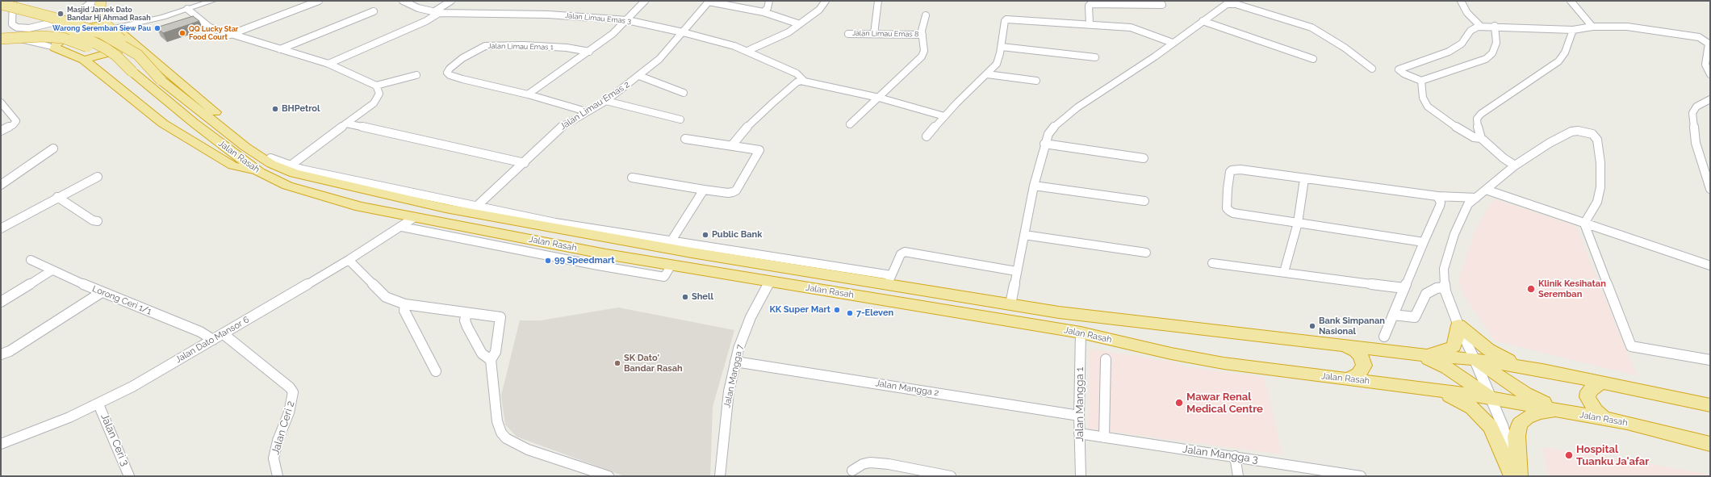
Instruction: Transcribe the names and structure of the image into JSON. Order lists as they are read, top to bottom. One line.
{"streets":{"highway":["Jalan Rasah"],"street":["Jalan Limau Emas 3","Jalan Limau Emas 8","Jalan Limau Emas 1","Jalan Limau Emas 2","Lorong Ceri 1/1","Jalan Dato Mansor 6","Jalan Mangga 7","Jalan Mangga 2","Jalan Mangga 1","Jalan Ceri 2","Jalan Ceri 3","Jalan Mangga 3"]},"crossings":[["Jalan Limau Emas 3","Jalan Limau Emas 2"],["Jalan Limau Emas 1","Jalan Limau Emas 2"],["Jalan Rasah","Jalan Dato Mansor 6"],["Jalan Rasah","Jalan Mangga 7"],["Jalan Rasah","Jalan Mangga 1"],["Lorong Ceri 1/1","Jalan Dato Mansor 6"],["Jalan Dato Mansor 6","Jalan Ceri 2"],["Jalan Dato Mansor 6","Jalan Ceri 3"],["Jalan Mangga 7","Jalan Mangga 2"],["Jalan Mangga 2","Jalan Mangga 1"],["Jalan Mangga 1","Jalan Mangga 3"]],"places":["Masjid Jamek Dato Bandar Hj Ahmad Rasah","Warong Seremban Siew Pau","QQ Lucky Star Food Court","BHPetrol","Public Bank","99 Speedmart","Klinik Kesihatan Seremban","Shell","KK Super Mart","7-Eleven","Bank Simpanan Nasional","SK Dato' Bandar Rasah","Mawar Renal Medical Centre","Hospital Tuanku Ja'afar"]}
